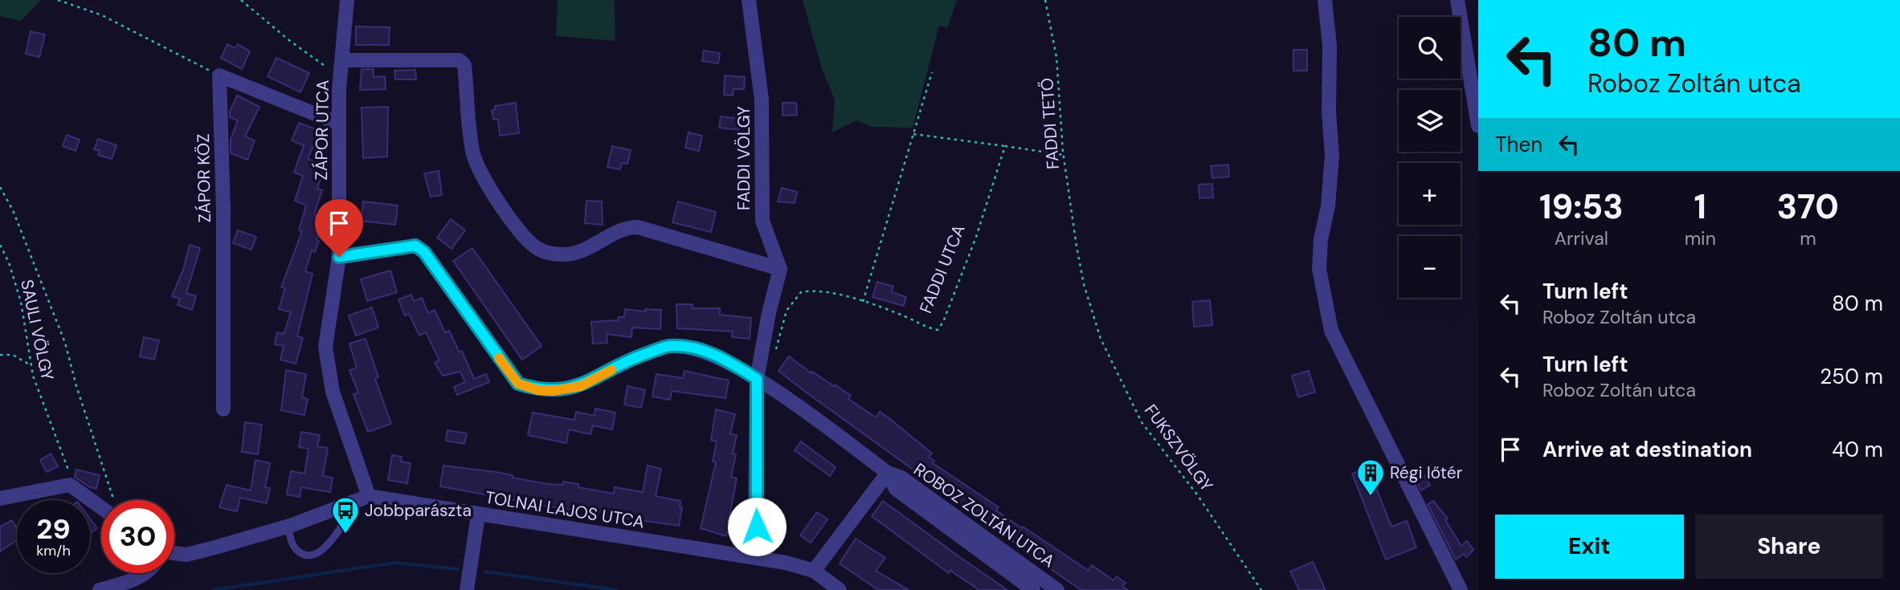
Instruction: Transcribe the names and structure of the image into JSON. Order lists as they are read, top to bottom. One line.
{"streets":{"street":["ZÁPOR UTCA","FADDI VÖLGY","ZÁPOR KÖZ","TOLNAI LAJOS UTCA","ROBOZ ZOLTÁN UTCA"],"path":["FADDI TETŐ","FADDI UTCA","SAULI VÖLGY","FUKSZVÖLGY"]},"crossings":[["FADDI TETŐ","FUKSZVÖLGY"],["ZÁPOR UTCA","TOLNAI LAJOS UTCA"],["ZÁPOR UTCA","ROBOZ ZOLTÁN UTCA"]],"places":{"building":["Régi lőtér"],"bus stop":["Jobbparászta"]},"page":{"turn":["80 m","Roboz Zoltán utca"],"map_buttons":["+","−"],"then":"Then","eta":["19:53","Arrival","1","min","370","m"],"list":[{"name":"Turn left","note":"Roboz Zoltán utca","value":"80 m"},{"name":"Turn left","note":"Roboz Zoltán utca","value":"250 m"},{"name":"Arrive at destination","value":"40 m"}],"speed":"29 km/h","limit":"30","buttons":["Exit","Share"]}}
